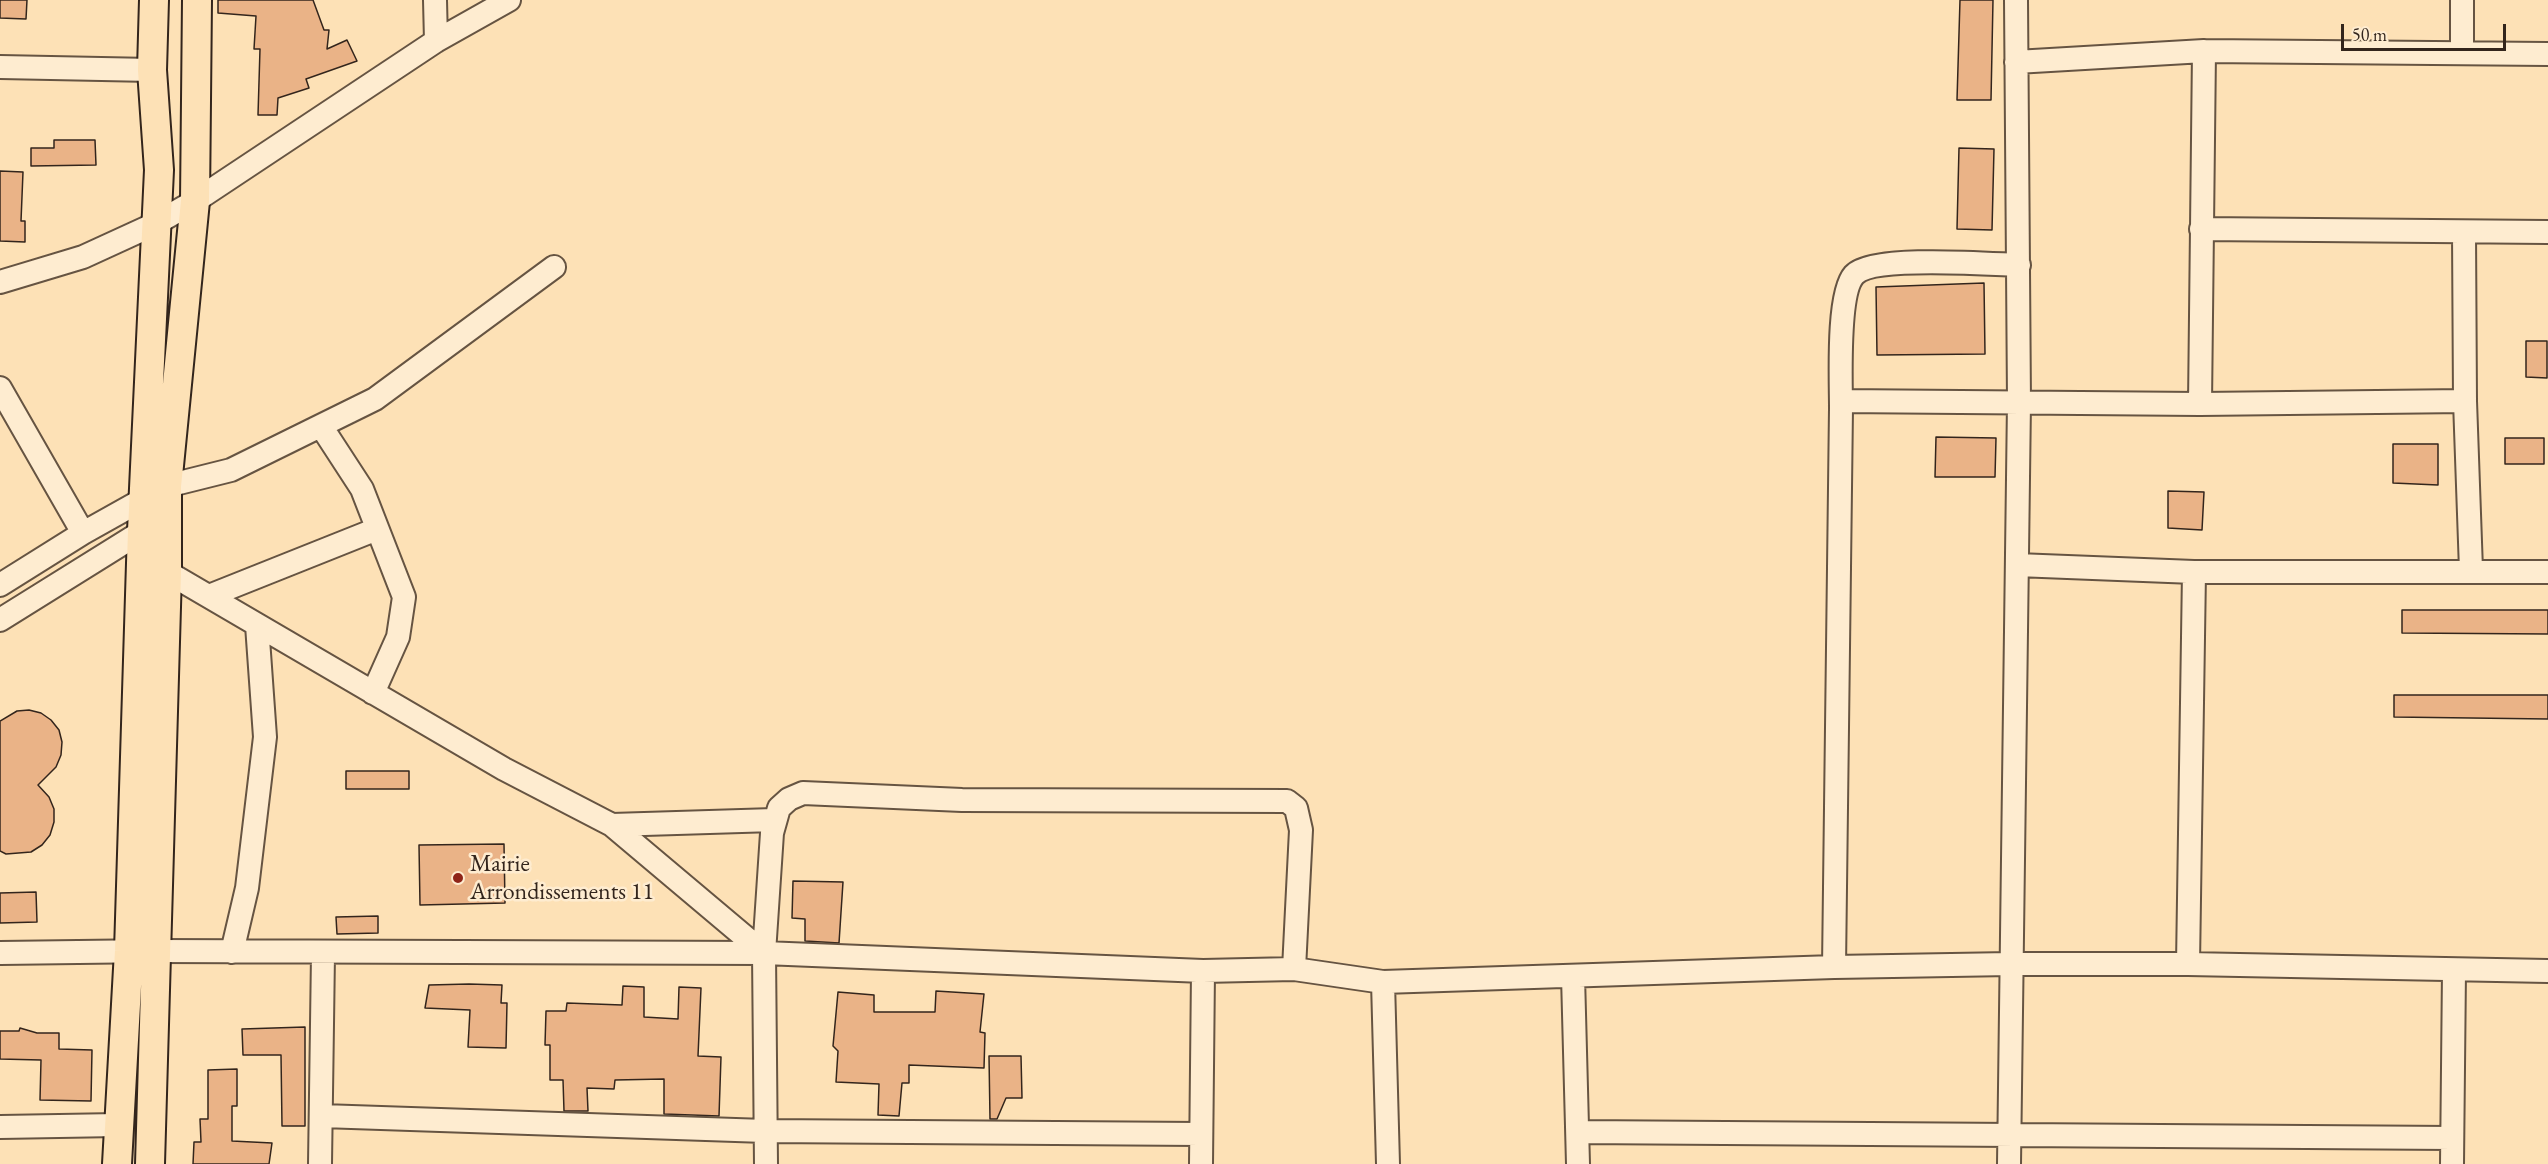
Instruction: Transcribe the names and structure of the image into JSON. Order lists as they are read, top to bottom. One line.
{"places":["Mairie Arrondissements 11"],"scale_bar":"50 m"}
